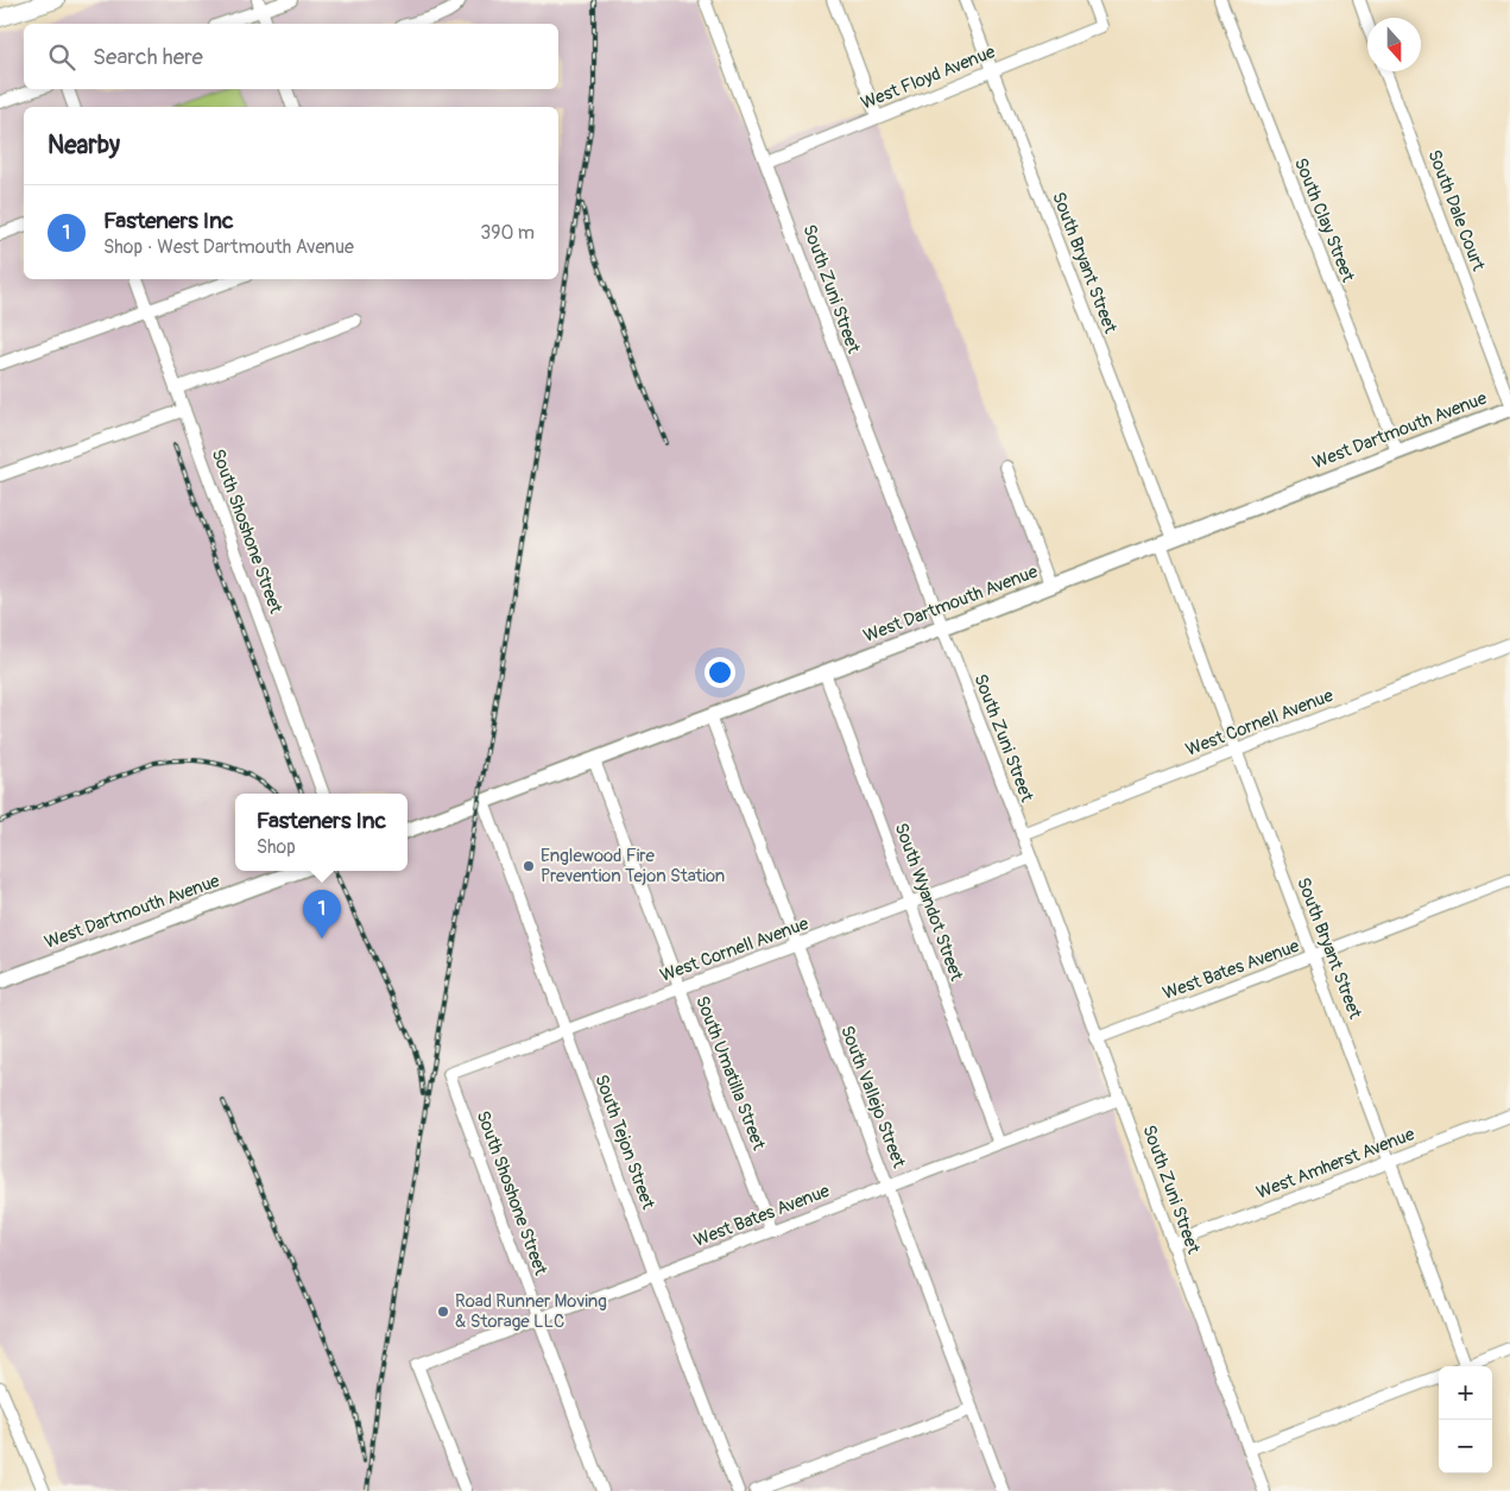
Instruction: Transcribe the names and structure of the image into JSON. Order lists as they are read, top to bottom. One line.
{"streets":{"main road":["West Dartmouth Avenue"],"street":["West Floyd Avenue","South Dale Court","South Clay Street","South Bryant Street","South Zuni Street","South Shoshone Street","West Cornell Avenue","South Wyandot Street","West Bates Avenue","South Umatilla Street","South Vallejo Street","South Tejon Street","West Amherst Avenue"]},"crossings":[["West Floyd Avenue","South Bryant Street"],["West Floyd Avenue","South Zuni Street"],["South Dale Court","West Dartmouth Avenue"],["South Clay Street","West Dartmouth Avenue"],["South Bryant Street","West Dartmouth Avenue"],["South Bryant Street","West Cornell Avenue"],["South Bryant Street","West Bates Avenue"],["South Bryant Street","West Amherst Avenue"],["South Zuni Street","West Dartmouth Avenue"],["South Zuni Street","West Cornell Avenue"],["South Zuni Street","West Bates Avenue"],["South Zuni Street","West Amherst Avenue"],["West Dartmouth Avenue","South Wyandot Street"],["West Dartmouth Avenue","South Umatilla Street"],["West Dartmouth Avenue","South Vallejo Street"],["West Dartmouth Avenue","South Tejon Street"],["South Shoshone Street","West Cornell Avenue"],["South Shoshone Street","West Bates Avenue"],["West Cornell Avenue","South Wyandot Street"],["West Cornell Avenue","South Umatilla Street"],["West Cornell Avenue","South Vallejo Street"],["West Cornell Avenue","South Tejon Street"],["South Wyandot Street","West Bates Avenue"],["West Bates Avenue","South Umatilla Street"],["West Bates Avenue","South Vallejo Street"],["West Bates Avenue","South Tejon Street"]],"places":["Englewood Fire Prevention Tejon Station","Road Runner Moving & Storage LLC"],"north":"bottom","page":{"search":"Search here","heading":"Nearby","list":[{"mark":"1","name":"Fasteners Inc","note":"Shop · West Dartmouth Avenue","value":"390 m"}],"popup":["Fasteners Inc","Shop"],"pins":"1","map_buttons":["+","−"]}}
